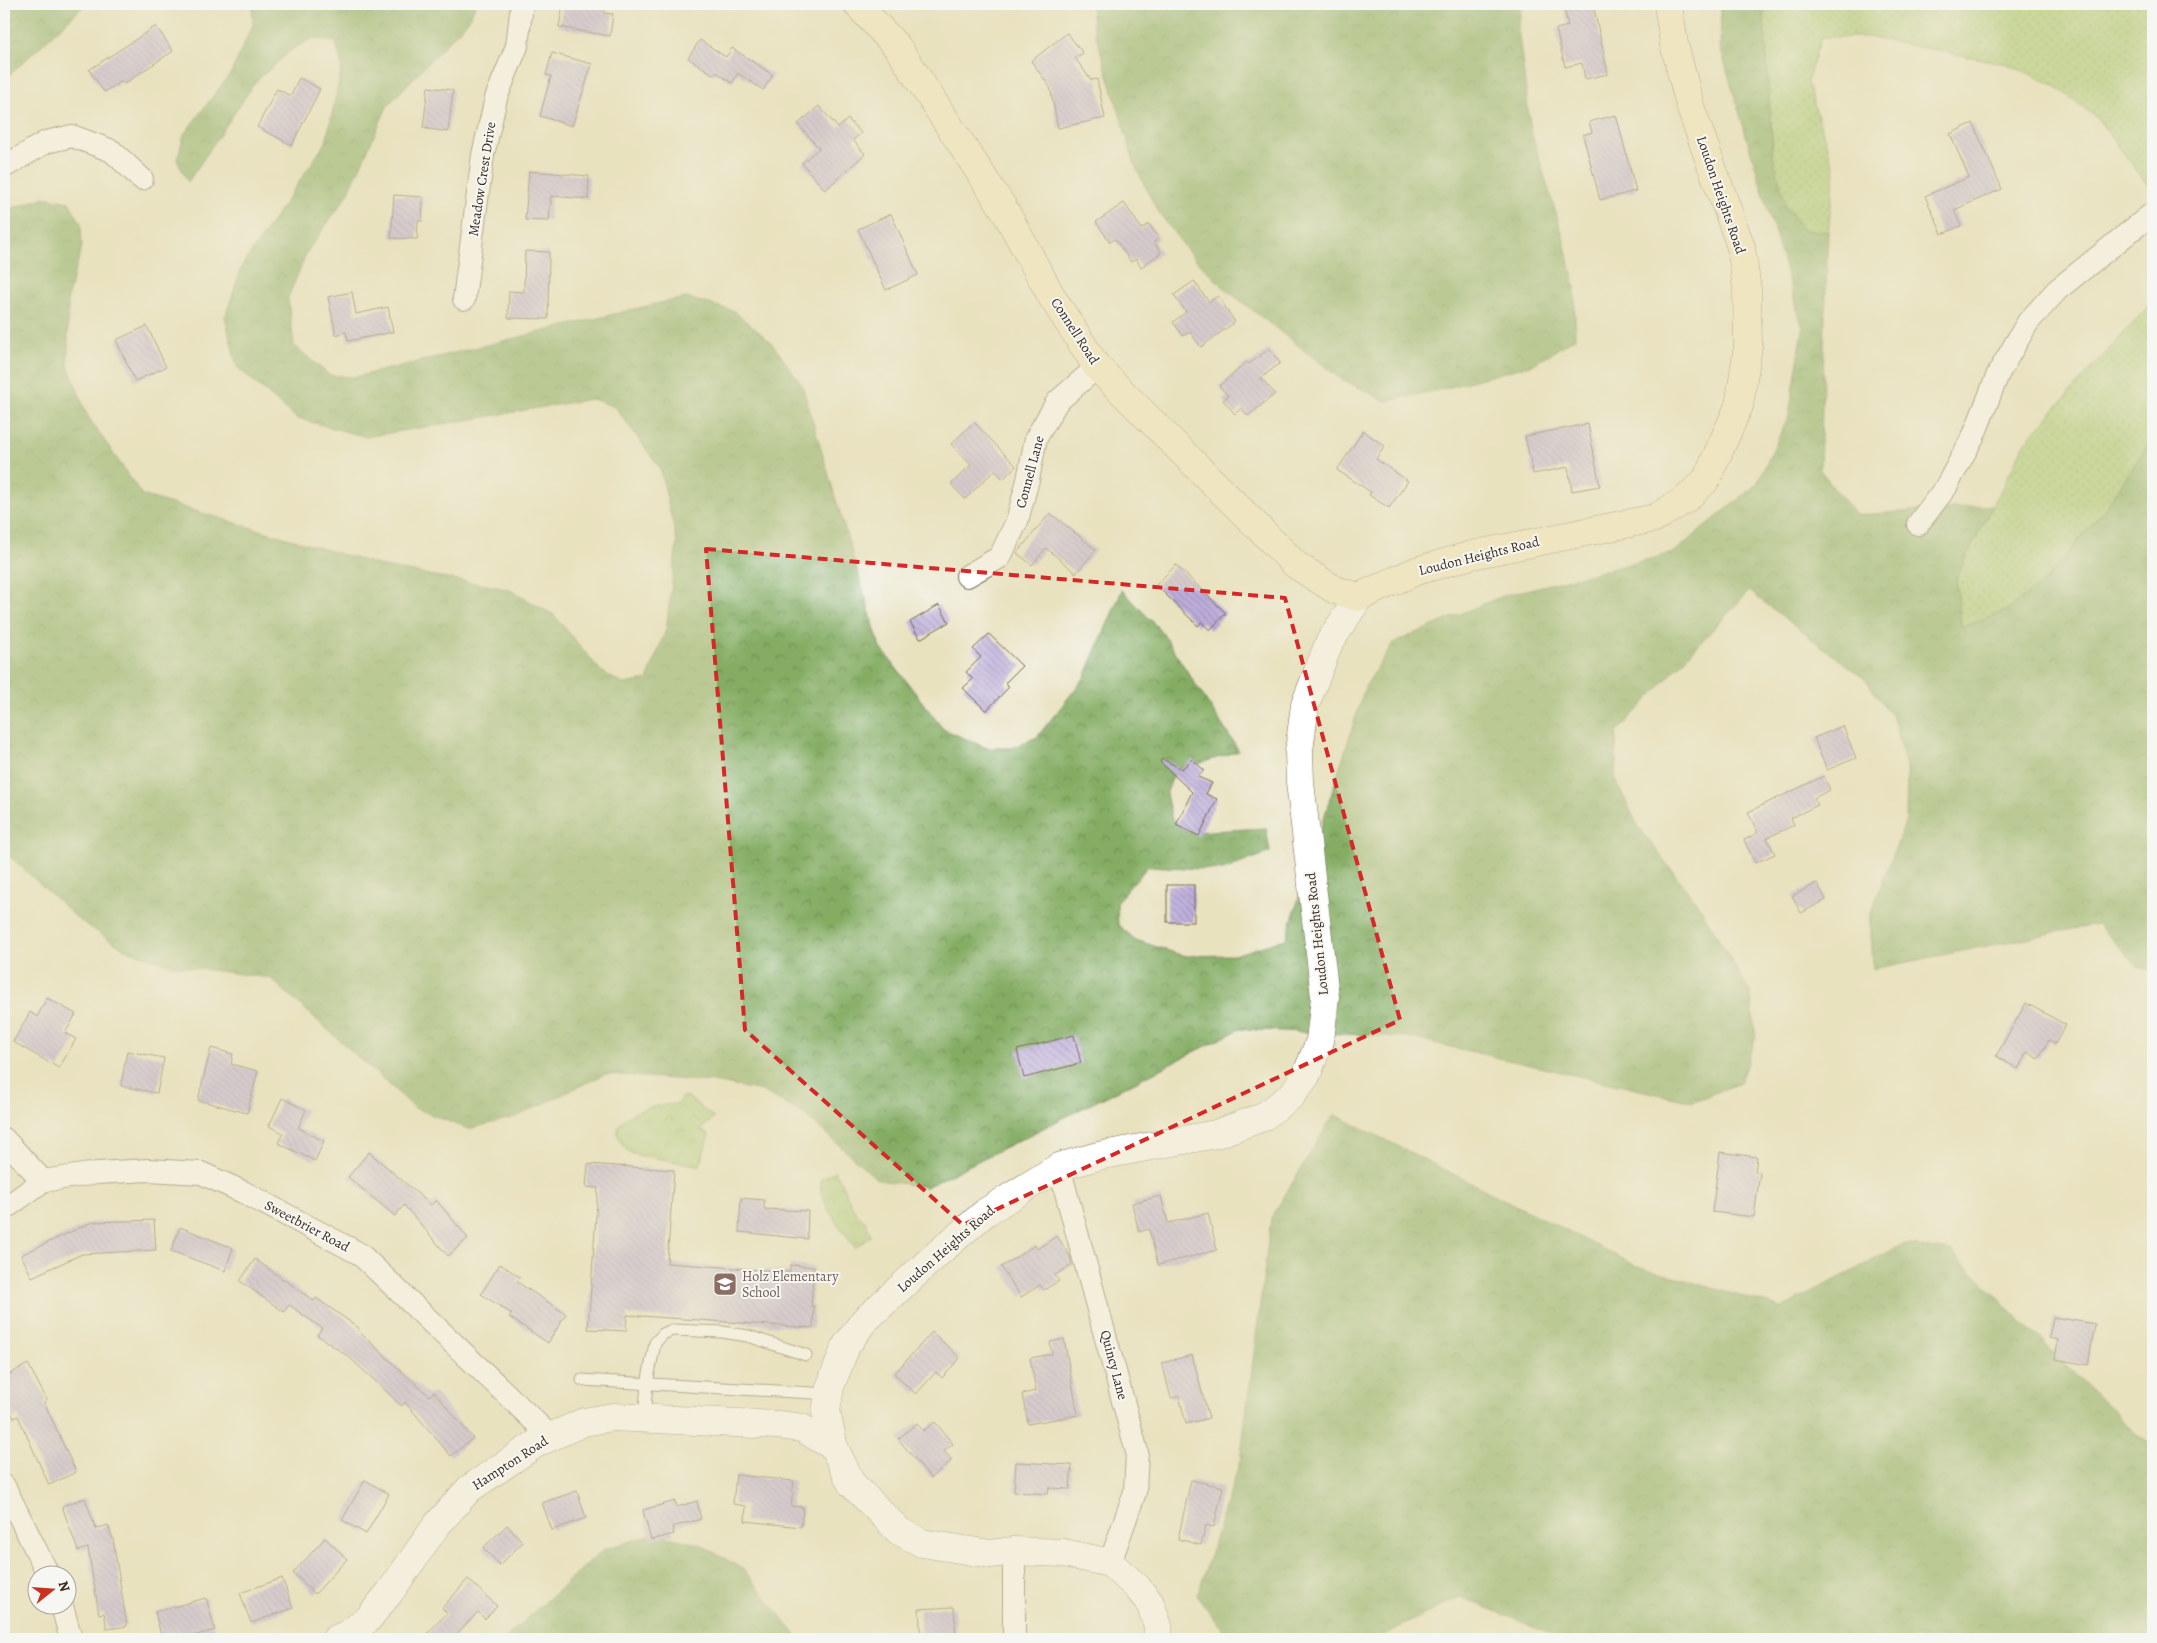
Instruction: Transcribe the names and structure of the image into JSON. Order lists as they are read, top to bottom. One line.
{"streets":{"main road":["Loudon Heights Road","Connell Road"],"street":["Meadow Crest Drive","Connell Lane","Sweetbrier Road","Quincy Lane","Hampton Road"]},"crossings":[["Loudon Heights Road","Connell Road"],["Loudon Heights Road","Quincy Lane"],["Loudon Heights Road","Hampton Road"],["Connell Road","Connell Lane"],["Sweetbrier Road","Hampton Road"]],"places":{"school or university":["Holz Elementary School"]},"north":"right"}
